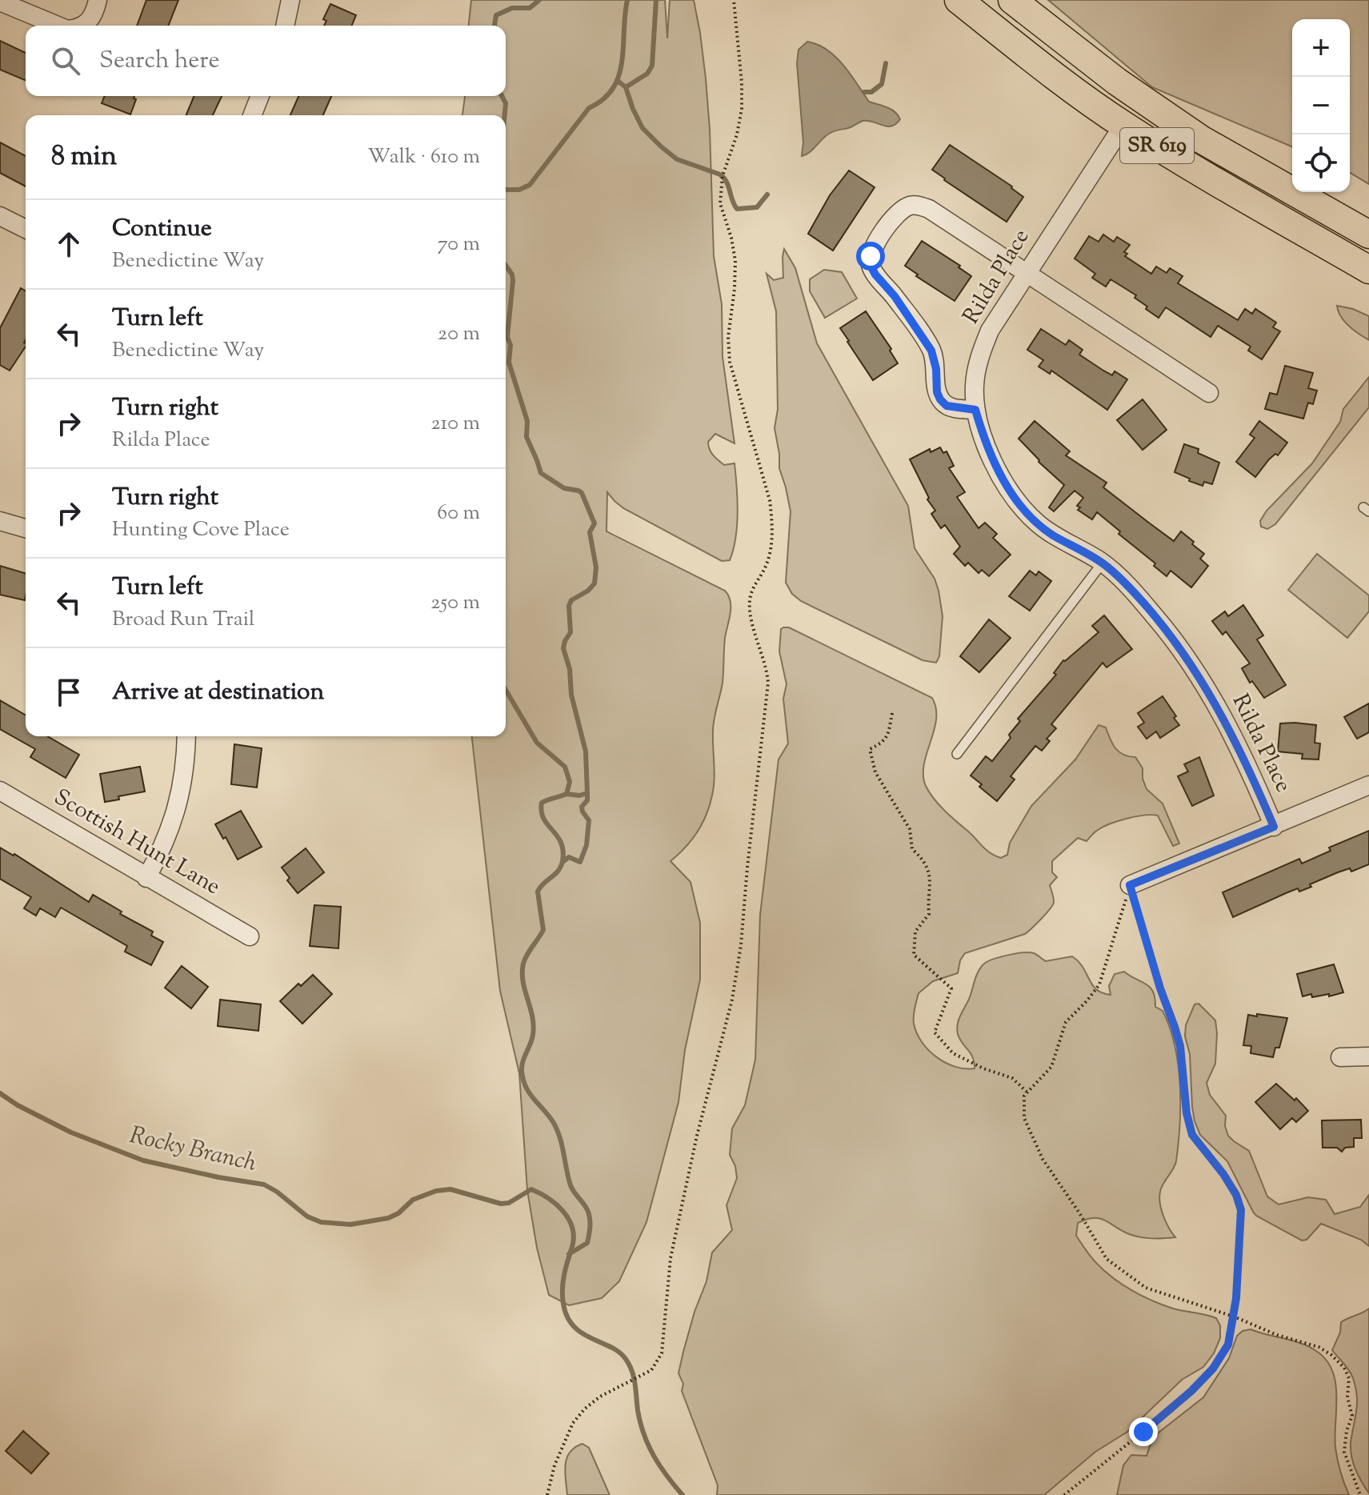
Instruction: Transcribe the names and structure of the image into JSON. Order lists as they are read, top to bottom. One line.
{"streets":{"main road":["SR 619"],"street":["Rilda Place","Scottish Hunt Lane"]},"crossings":[["SR 619","Rilda Place"]],"water":["Rocky Branch"],"page":{"map_buttons":["+","−"],"search":"Search here","heading":["8 min","Walk · 610 m"],"list":[["Continue","Benedictine Way","70 m"],["Turn left","Benedictine Way","20 m"],["Turn right","Rilda Place","210 m"],["Turn right","Hunting Cove Place","60 m"],["Turn left","Broad Run Trail","250 m"],"Arrive at destination"]}}
